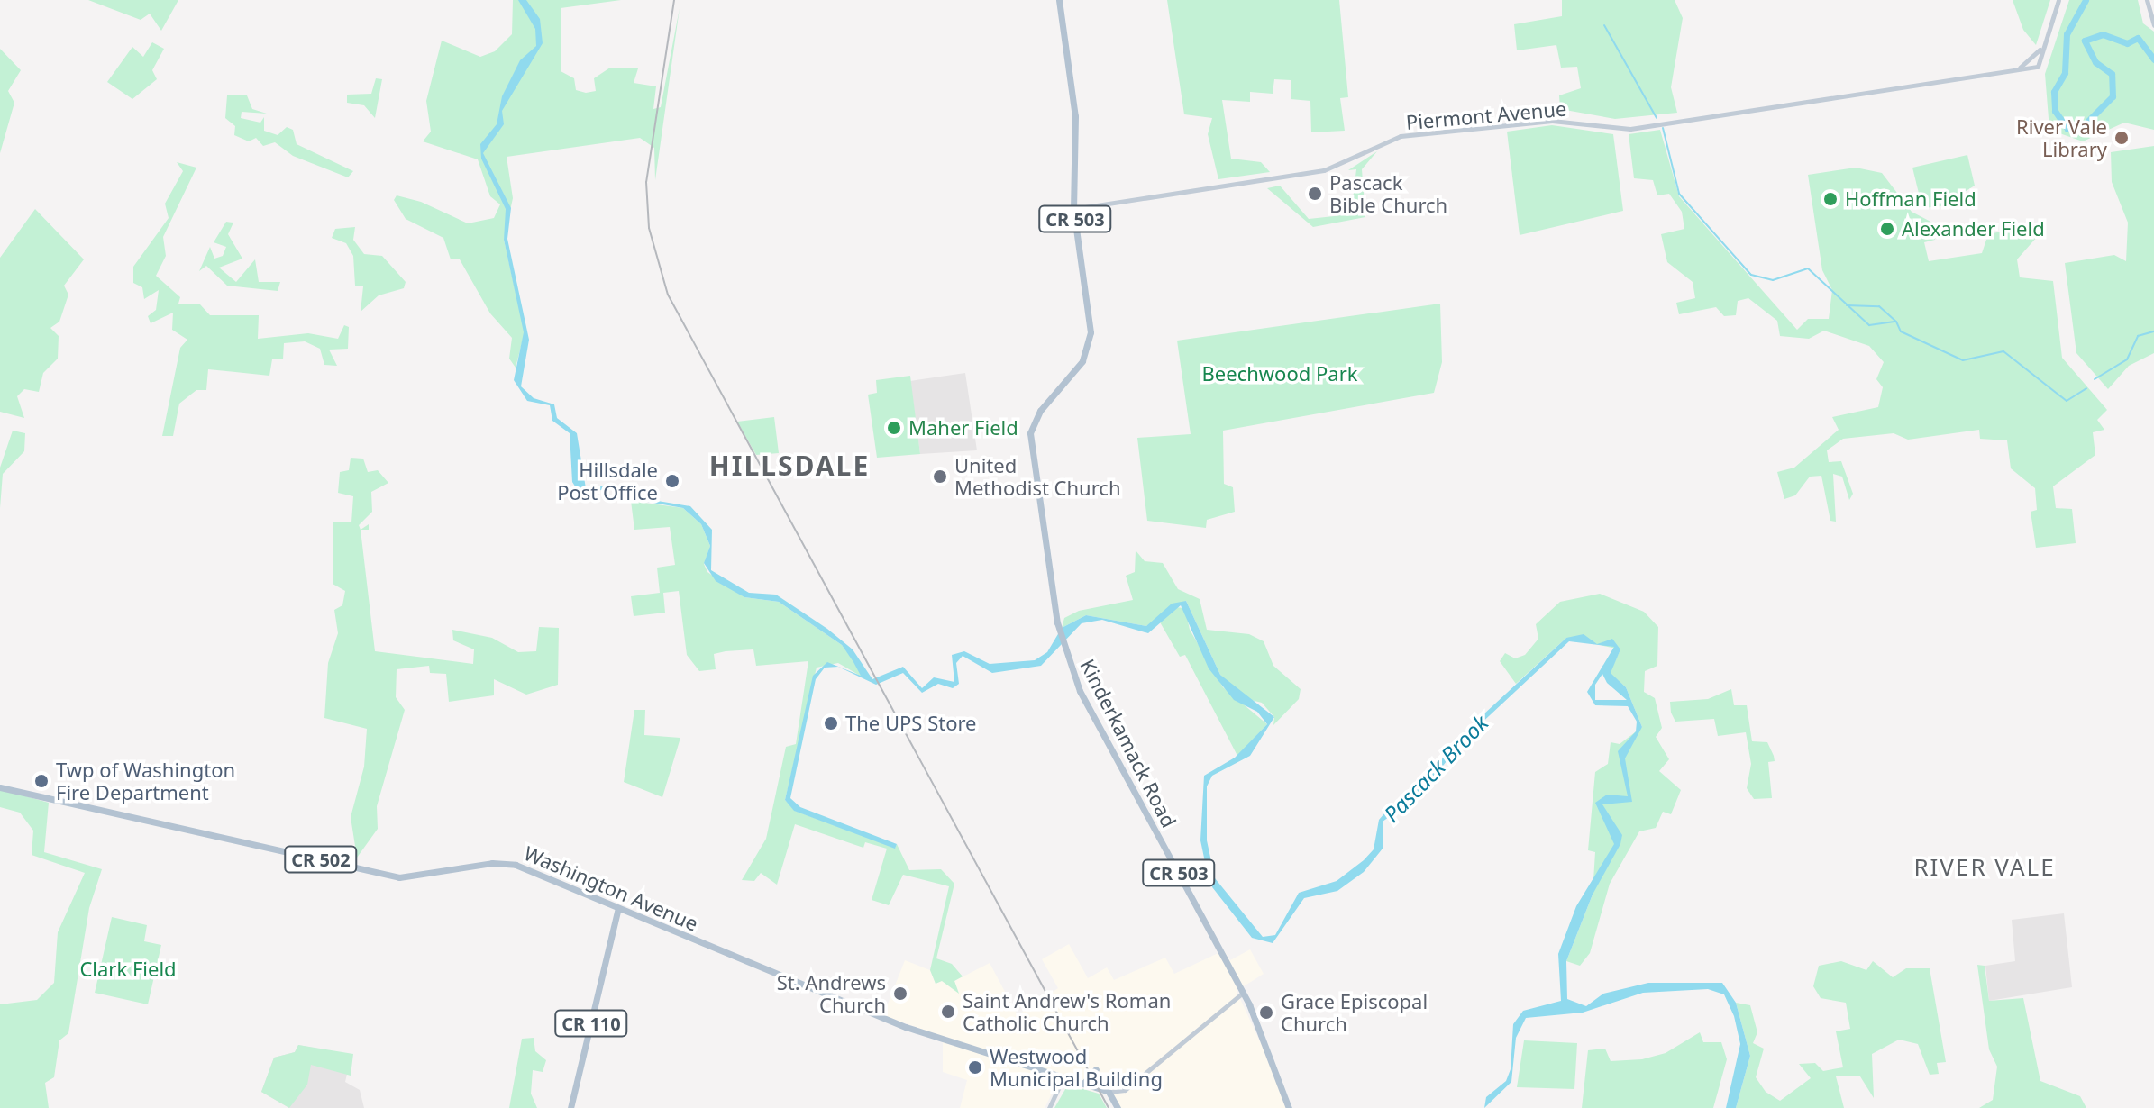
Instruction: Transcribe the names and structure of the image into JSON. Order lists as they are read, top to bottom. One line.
{"streets":{"main road":["Piermont Avenue","CR 503","Kinderkamack Road","CR 502","Washington Avenue","CR 110"]},"crossings":[["Piermont Avenue","Kinderkamack Road"],["Washington Avenue","CR 110"]],"districts":["HILLSDALE","RIVER VALE"],"water":["Pascack Brook"],"parks":["Beechwood Park","Clark Field"],"places":["River Vale Library","Pascack Bible Church","Hoffman Field","Alexander Field","Maher Field","United Methodist Church","Hillsdale Post Office","The UPS Store","Twp of Washington Fire Department","St. Andrews Church","Saint Andrew's Roman Catholic Church","Grace Episcopal Church","Westwood Municipal Building"]}
